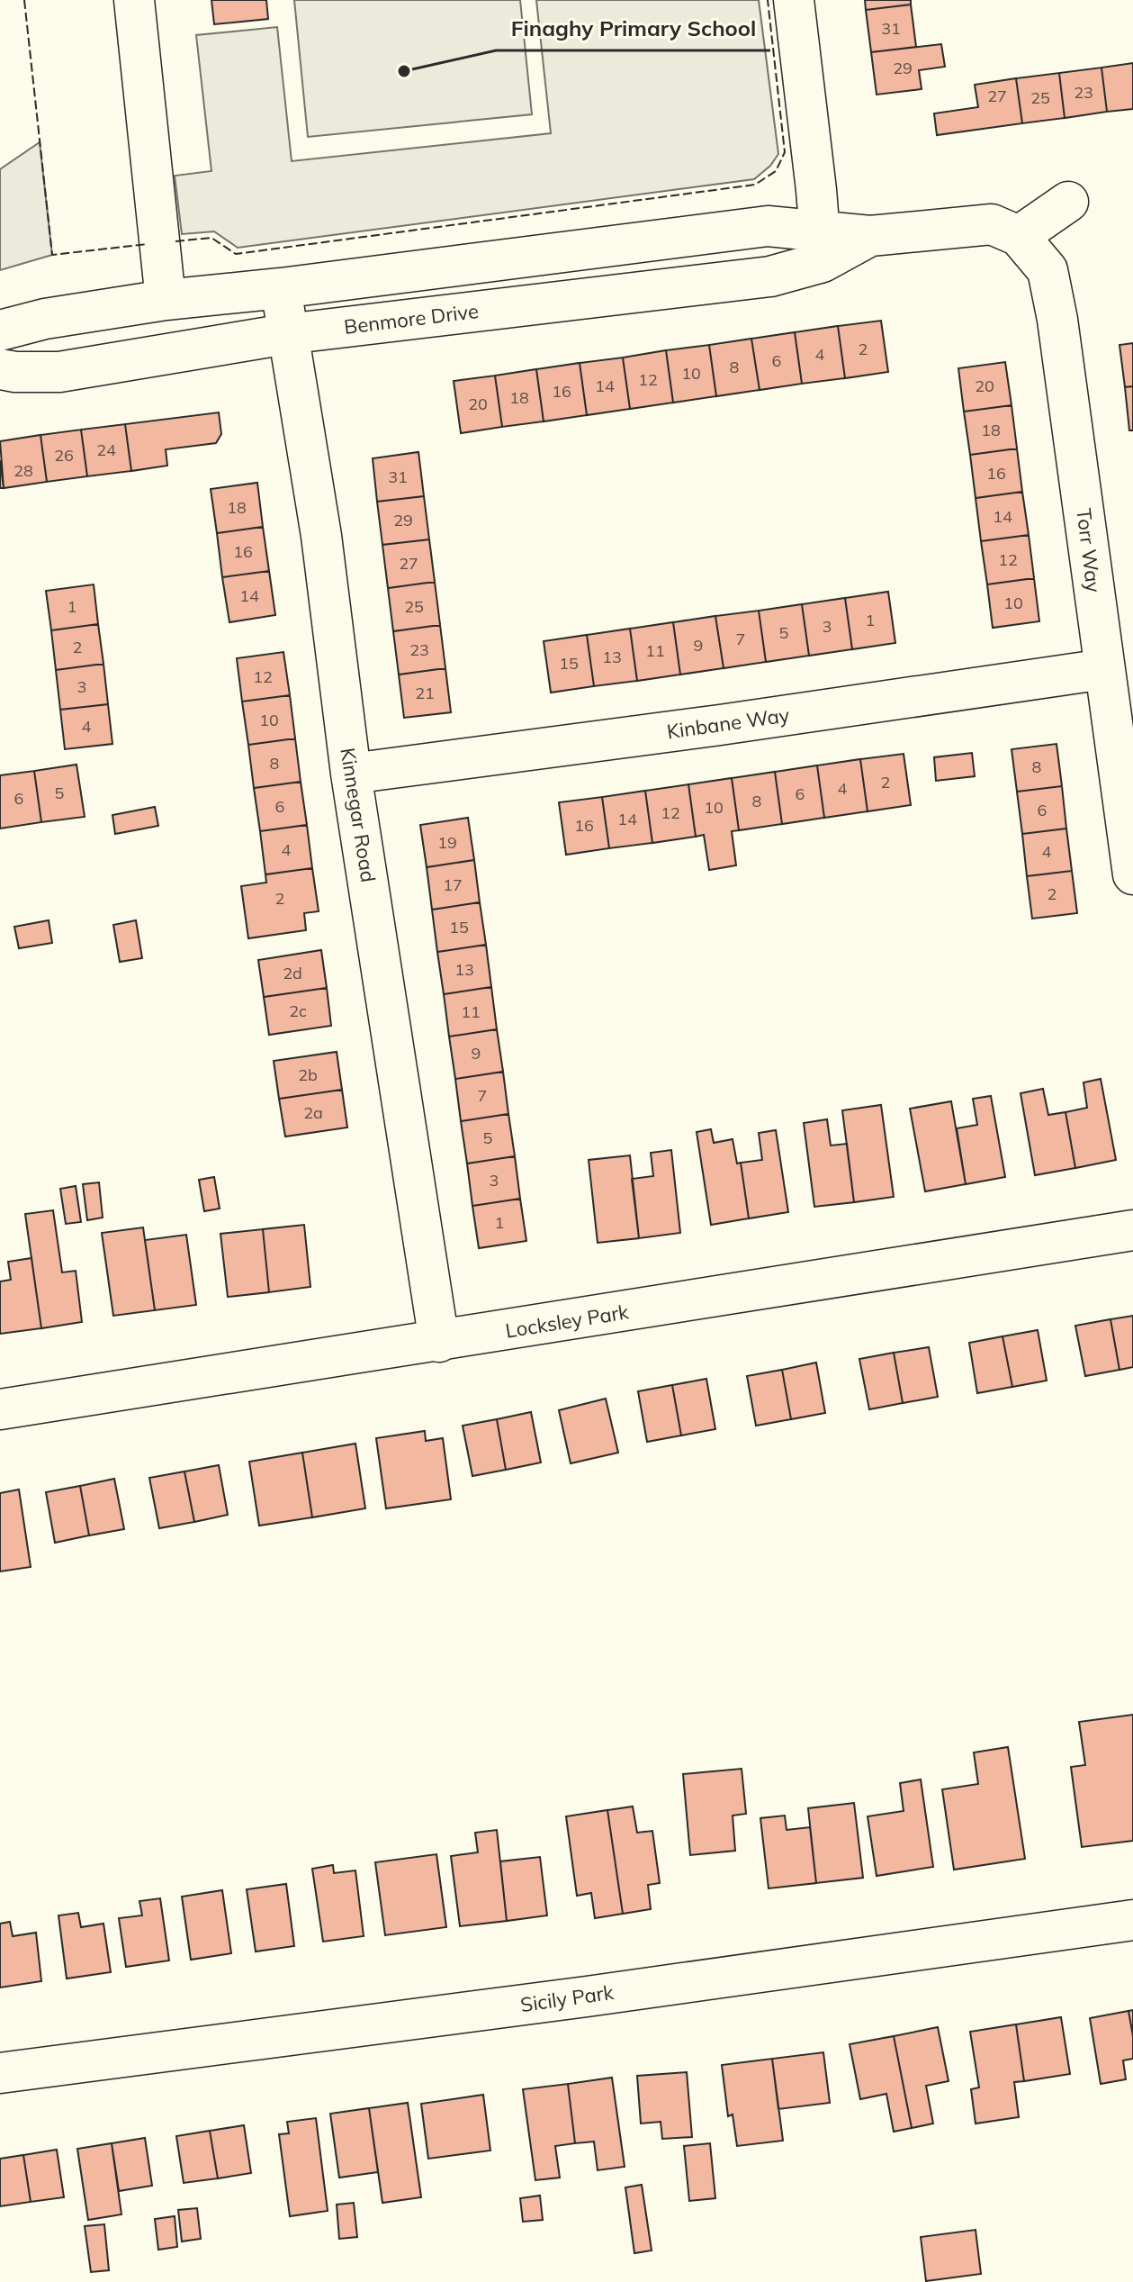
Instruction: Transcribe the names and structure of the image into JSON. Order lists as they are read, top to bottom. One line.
{"streets":{"street":["Benmore Drive","Torr Way","Kinbane Way","Kinnegar Road","Locksley Park","Sicily Park"]},"crossings":[["Benmore Drive","Kinnegar Road"],["Torr Way","Kinbane Way"],["Kinbane Way","Kinnegar Road"],["Kinnegar Road","Locksley Park"]],"places":["Finaghy Primary School"],"house_numbers":["31","29","23","27","25","2","4","6","8","10","12","14","20","16","18","20","18","24","26","28","16","31","18","14","29","16","12","27","14","10","1","25","1","3","5","7","9","2","23","11","13","15","12","3","21","10","4","8","8","2","4","5","6","6","8","6","10","6","12","14","16","19","4","4","17","2","2","15","13","2d","2c","11","9","2b","7","2a","5","3","1"]}
